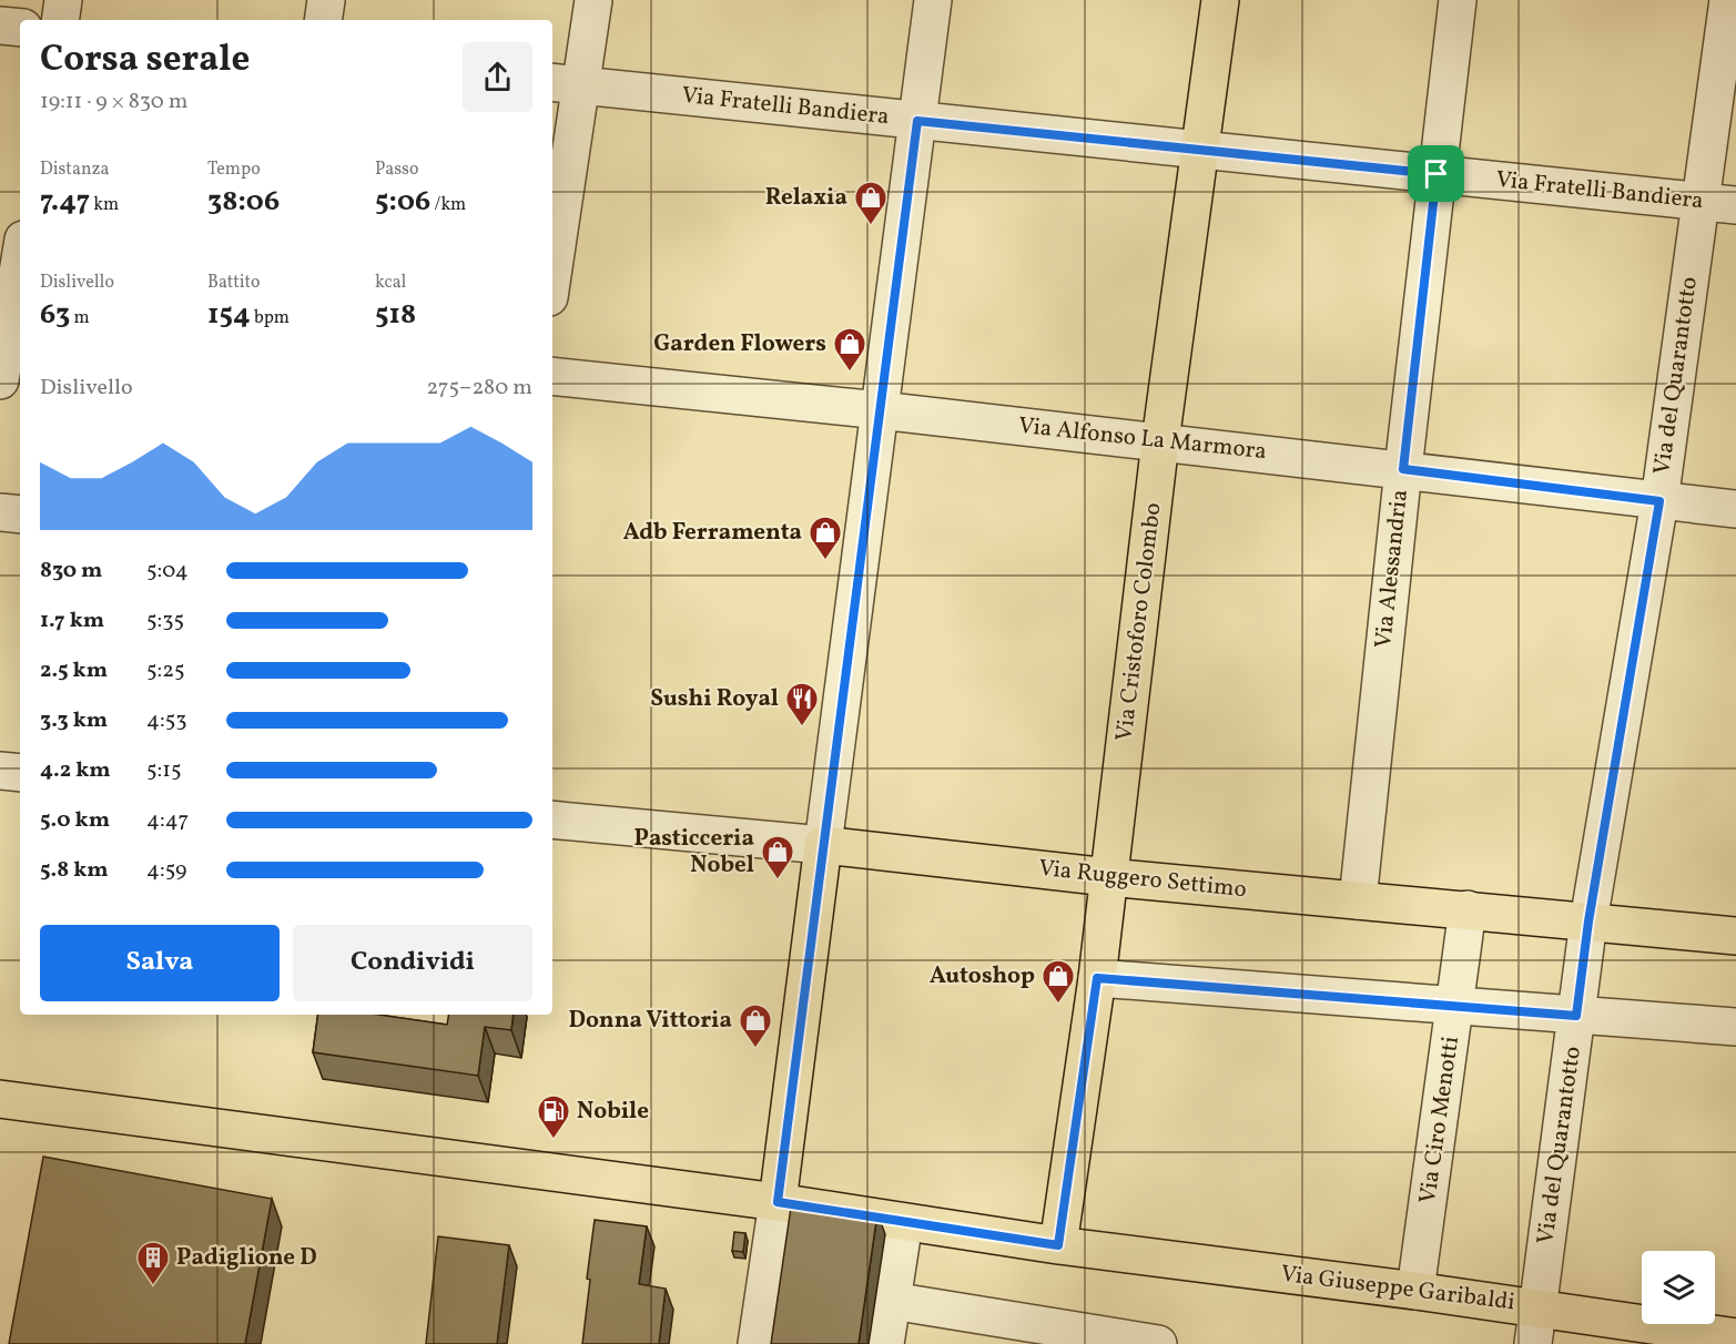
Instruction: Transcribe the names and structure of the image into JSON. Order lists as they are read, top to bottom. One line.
{"streets":{"main road":["Via Cristoforo Colombo","Via Ruggero Settimo","Via Giuseppe Garibaldi"],"street":["Via Fratelli Bandiera","Via del Quarantotto","Via Alfonso La Marmora","Via Alessandria","Via Ciro Menotti"]},"crossings":[["Via Fratelli Bandiera","Via del Quarantotto"],["Via Fratelli Bandiera","Via Alessandria"],["Via Fratelli Bandiera","Via Cristoforo Colombo"],["Via del Quarantotto","Via Alfonso La Marmora"],["Via del Quarantotto","Via Ruggero Settimo"],["Via del Quarantotto","Via Giuseppe Garibaldi"],["Via Alfonso La Marmora","Via Alessandria"],["Via Alfonso La Marmora","Via Cristoforo Colombo"],["Via Alessandria","Via Ruggero Settimo"],["Via Cristoforo Colombo","Via Ruggero Settimo"],["Via Cristoforo Colombo","Via Giuseppe Garibaldi"],["Via Ruggero Settimo","Via Ciro Menotti"],["Via Ciro Menotti","Via Giuseppe Garibaldi"]],"places":{"shop":["Relaxia","Garden Flowers","Adb Ferramenta","Pasticceria Nobel","Autoshop","Donna Vittoria"],"restaurant":["Sushi Royal"],"fuel station":["Nobile"],"building":["Padiglione D"]},"page":{"heading":["Corsa serale","19:11 · 9 × 830 m"],"stats":[["Distanza","7.47 km"],["Tempo","38:06"],["Passo","5:06 /km"],["Dislivello","63 m"],["Battito","154 bpm"],["kcal","518"]],"chart":["Dislivello","275–280 m"],"list":[{"name":"830 m","note":"5:04"},{"name":"1.7 km","note":"5:35"},{"name":"2.5 km","note":"5:25"},{"name":"3.3 km","note":"4:53"},{"name":"4.2 km","note":"5:15"},{"name":"5.0 km","note":"4:47"},{"name":"5.8 km","note":"4:59"}],"buttons":["Salva","Condividi"]}}
